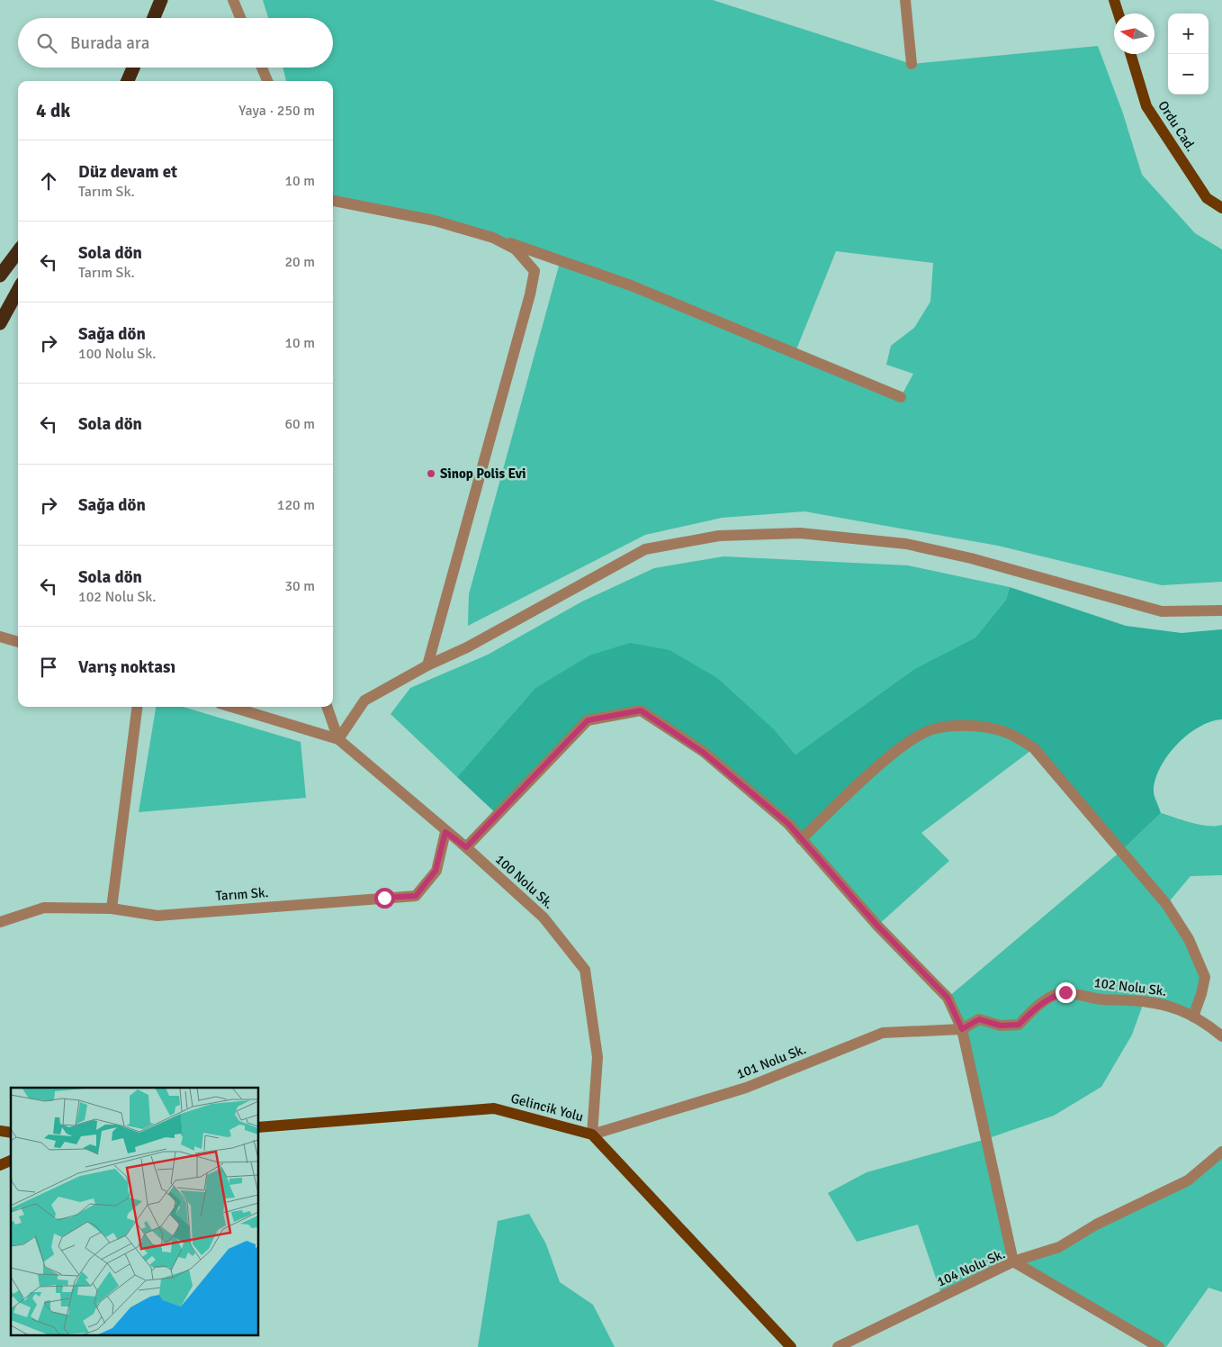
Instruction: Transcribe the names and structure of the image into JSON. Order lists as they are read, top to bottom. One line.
{"streets":{"main road":["Ordu Cad.","Gelincik Yolu"],"street":["100 Nolu Sk.","Tarım Sk.","102 Nolu Sk.","101 Nolu Sk.","104 Nolu Sk."]},"crossings":[["100 Nolu Sk.","Tarım Sk."],["100 Nolu Sk.","101 Nolu Sk."],["100 Nolu Sk.","Gelincik Yolu"],["102 Nolu Sk.","101 Nolu Sk."],["101 Nolu Sk.","Gelincik Yolu"]],"places":["Sinop Polis Evi"],"north":"left","page":{"map_buttons":["+","−"],"search":"Burada ara","heading":["4 dk","Yaya · 250 m"],"list":[["Düz devam et","Tarım Sk.","10 m"],["Sola dön","Tarım Sk.","20 m"],["Sağa dön","100 Nolu Sk.","10 m"],["Sola dön","60 m"],["Sağa dön","120 m"],["Sola dön","102 Nolu Sk.","30 m"],"Varış noktası"]}}
